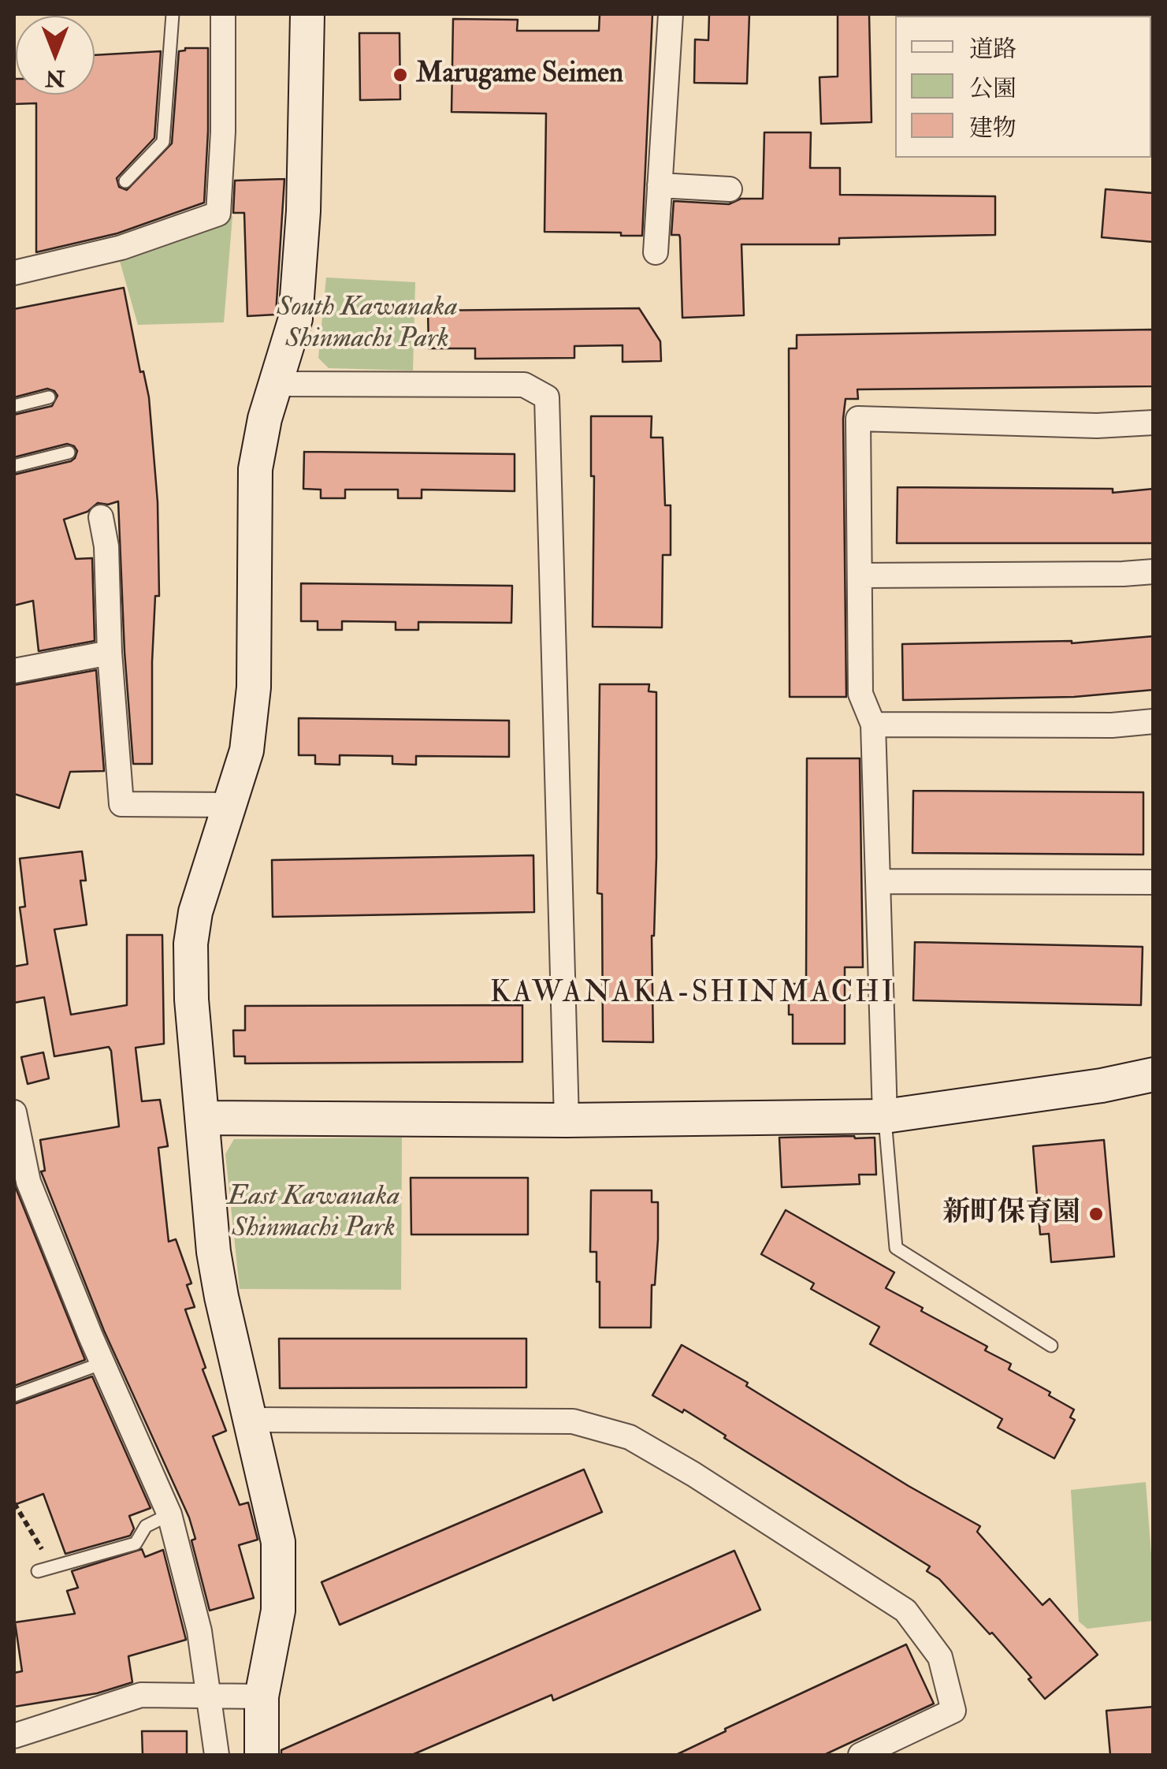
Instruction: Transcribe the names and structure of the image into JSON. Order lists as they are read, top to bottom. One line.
{"districts":["KAWANAKA-SHINMACHI"],"parks":["South Kawanaka Shinmachi Park","East Kawanaka Shinmachi Park"],"places":["Marugame Seimen","新町保育園"],"legend":["道路","公園","建物"],"north":"bottom"}
